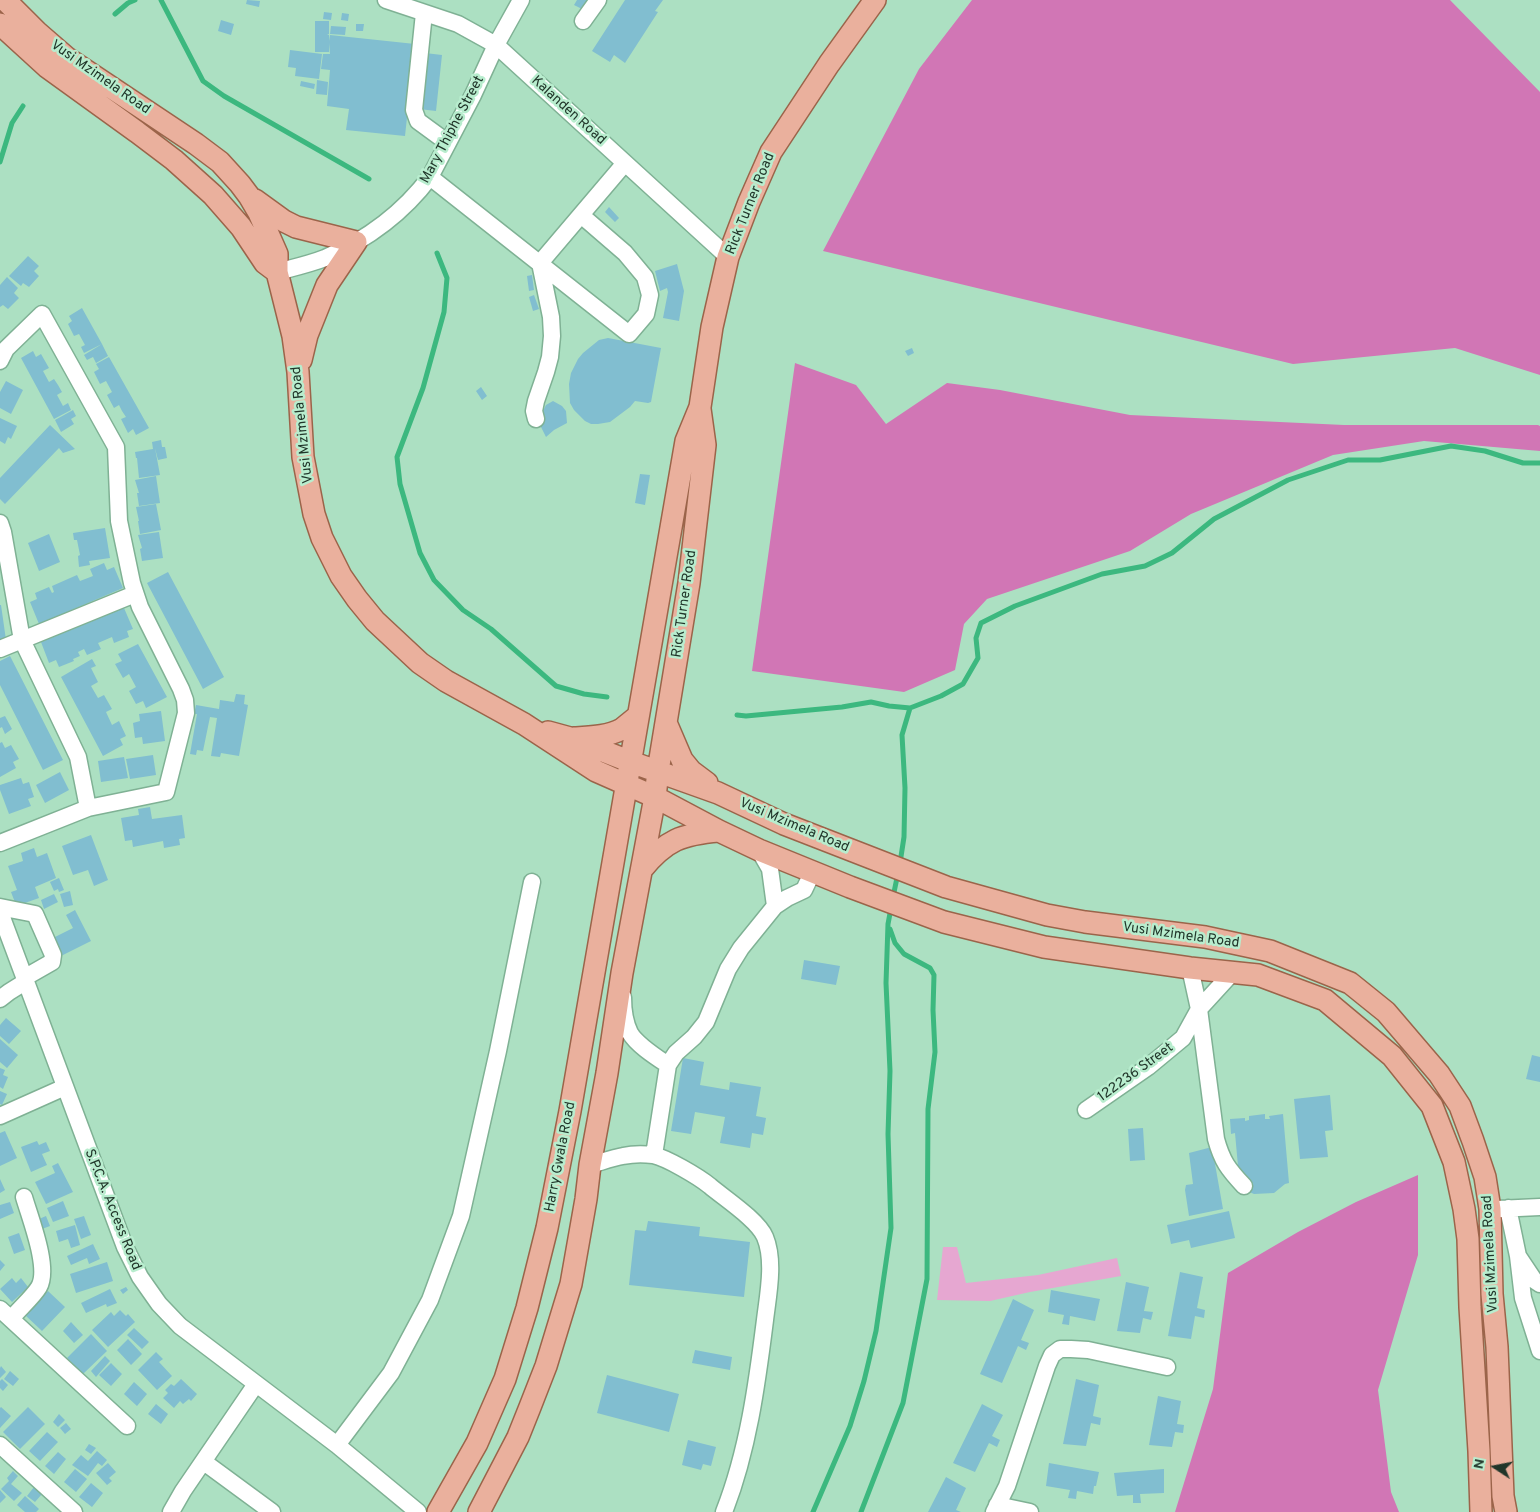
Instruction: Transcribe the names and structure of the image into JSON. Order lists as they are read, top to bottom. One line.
{"streets":{"main road":["Vusi Mzimela Road","Rick Turner Road","Harry Gwala Road"],"street":["Kalanden Road","Mary Thiphe Street","122236 Street","S.P.C.A. Access Road"]},"crossings":[["Vusi Mzimela Road","Mary Thiphe Street"],["Vusi Mzimela Road","Rick Turner Road"],["Vusi Mzimela Road","122236 Street"],["Vusi Mzimela Road","Harry Gwala Road"],["Kalanden Road","Mary Thiphe Street"],["Kalanden Road","Rick Turner Road"],["Rick Turner Road","Harry Gwala Road"]],"north":"left"}
